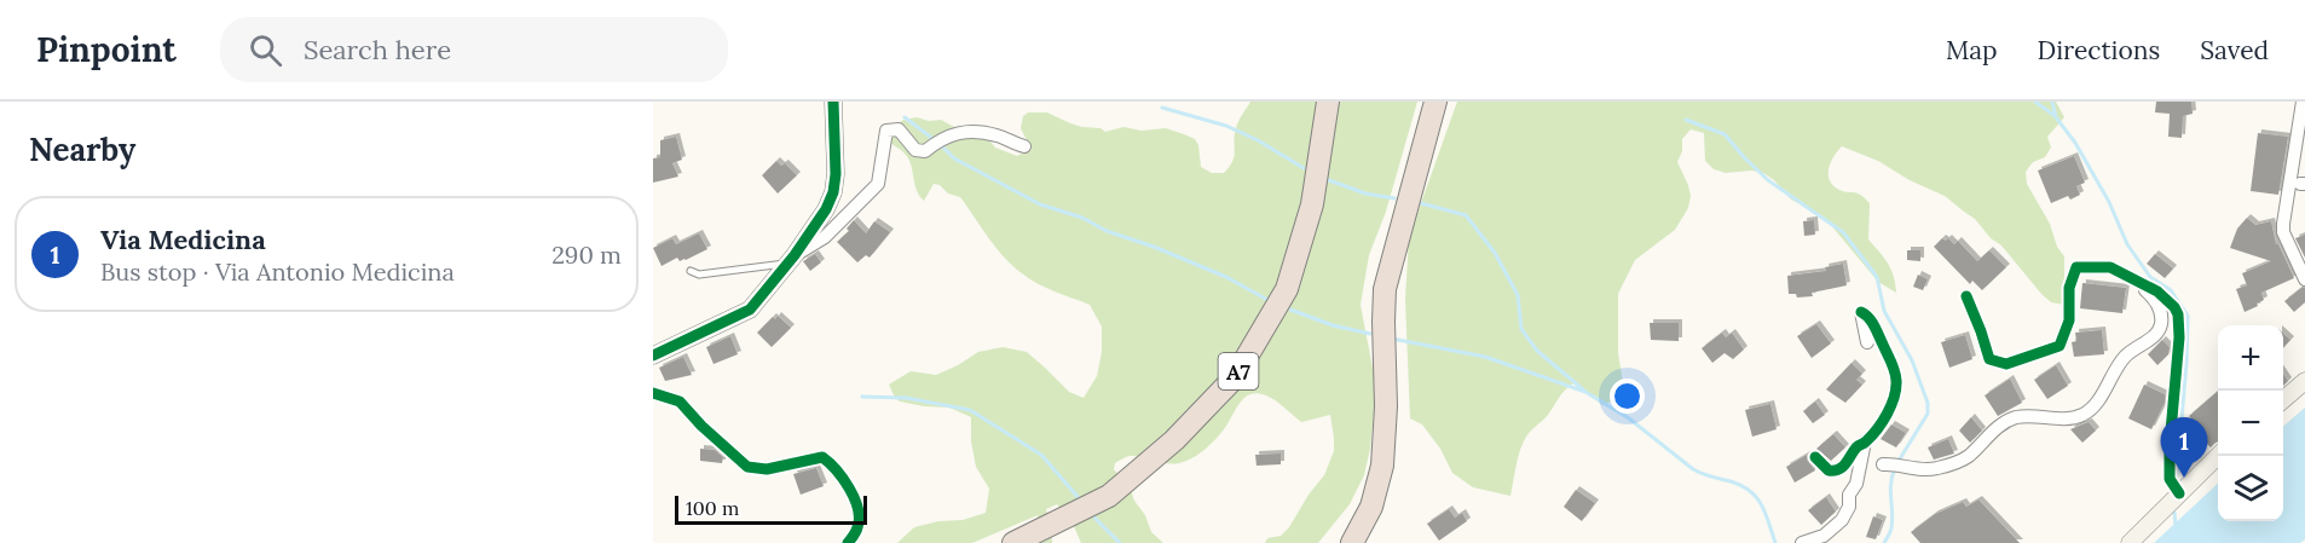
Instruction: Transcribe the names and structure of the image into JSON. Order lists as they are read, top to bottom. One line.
{"streets":{"highway":["A7"]},"scale_bar":"100 m","page":{"header":"Pinpoint","search":"Search here","nav":["Map","Directions","Saved"],"heading":"Nearby","list":[{"mark":"1","name":"Via Medicina","note":"Bus stop · Via Antonio Medicina","value":"290 m"}],"map_buttons":["+","−"],"pins":"1","scale":"100 m"}}
